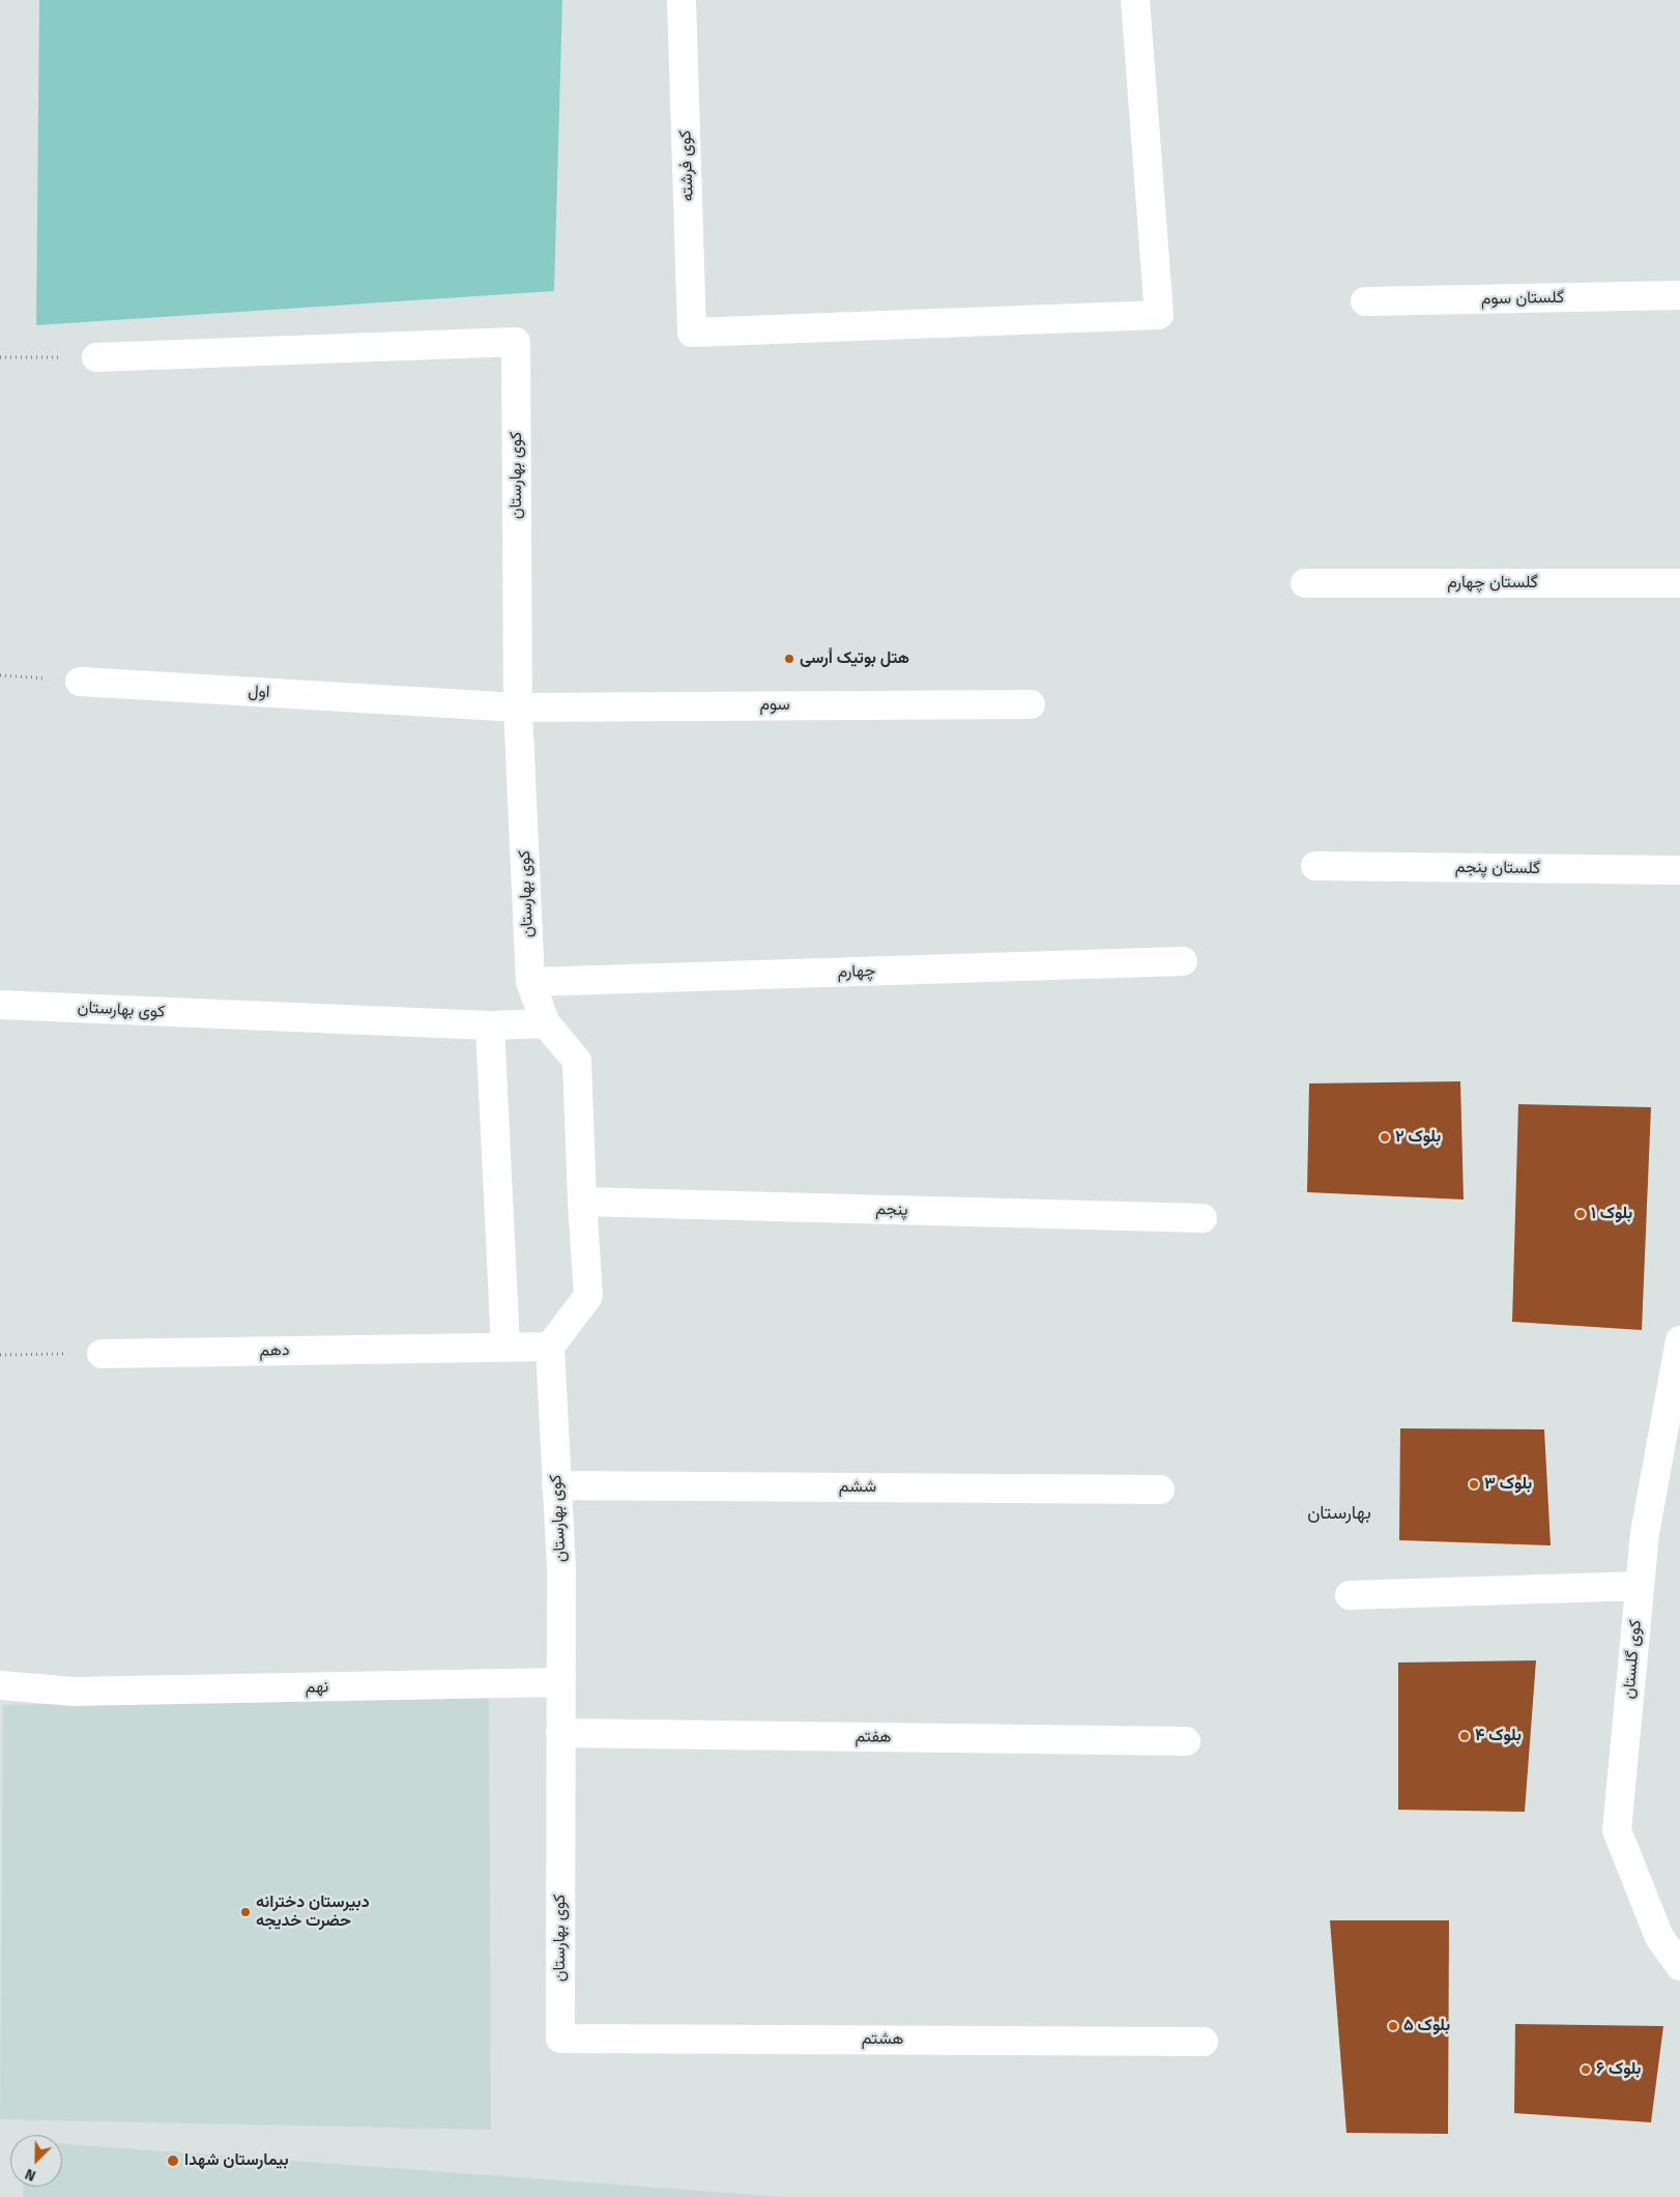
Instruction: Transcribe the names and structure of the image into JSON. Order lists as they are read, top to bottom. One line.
{"streets":{"street":["کوی فرشته","گلستان سوم","کوی بهارستان","گلستان چهارم","اول","سوم","گلستان پنجم","چهارم","پنجم","دهم","ششم","کوی گلستان","نهم","هفتم","هشتم"]},"crossings":[["کوی بهارستان","اول"],["کوی بهارستان","سوم"],["کوی بهارستان","چهارم"],["کوی بهارستان","پنجم"],["کوی بهارستان","دهم"],["کوی بهارستان","ششم"],["کوی بهارستان","نهم"],["کوی بهارستان","هفتم"],["کوی بهارستان","هشتم"],["اول","سوم"]],"districts":["بهارستان"],"places":["هتل بوتیک اُرسی","بلوک ۲","بلوک ۱","بلوک ۳","بلوک ۴","دبیرستان دخترانه حضرت خدیجه","بلوک ۵","بلوک ۶","بیمارستان شهدا"],"north":"bottom left"}
